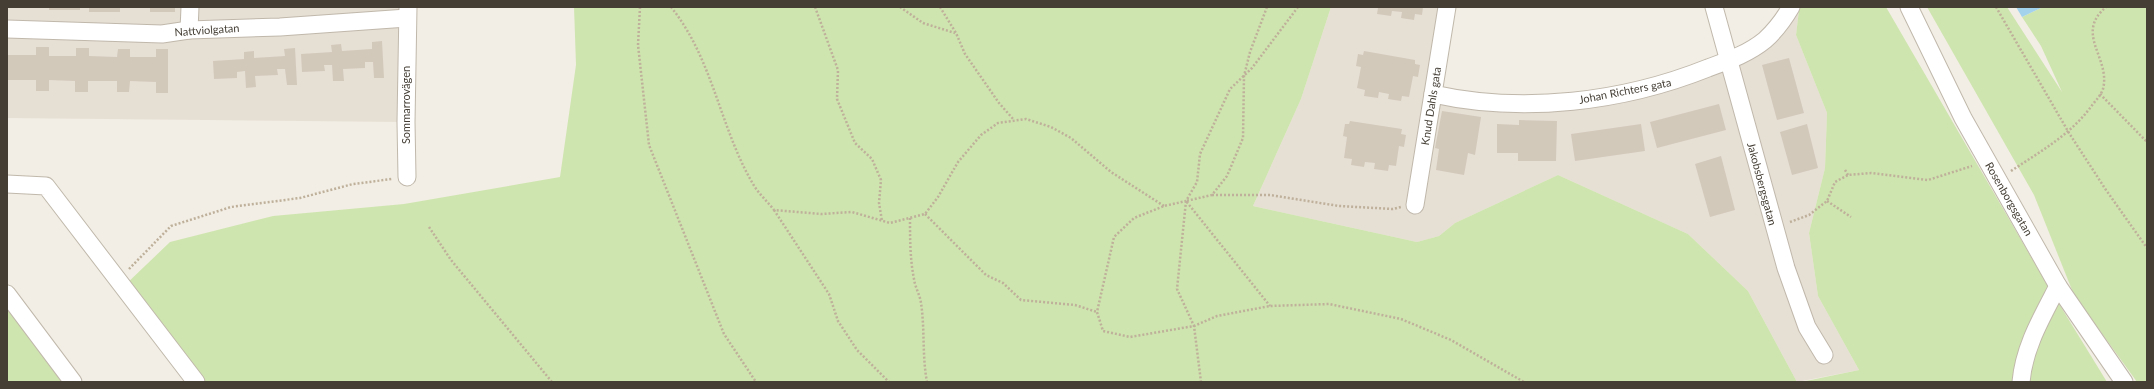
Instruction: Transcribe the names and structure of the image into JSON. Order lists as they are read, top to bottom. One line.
{"streets":{"street":["Nattviolgatan","Johan Richters gata","Sommarrovägen","Knud Dahls gata","Jakobsbergsgatan","Rosenborgsgatan"]},"crossings":[["Nattviolgatan","Sommarrovägen"],["Johan Richters gata","Knud Dahls gata"],["Johan Richters gata","Jakobsbergsgatan"]]}
